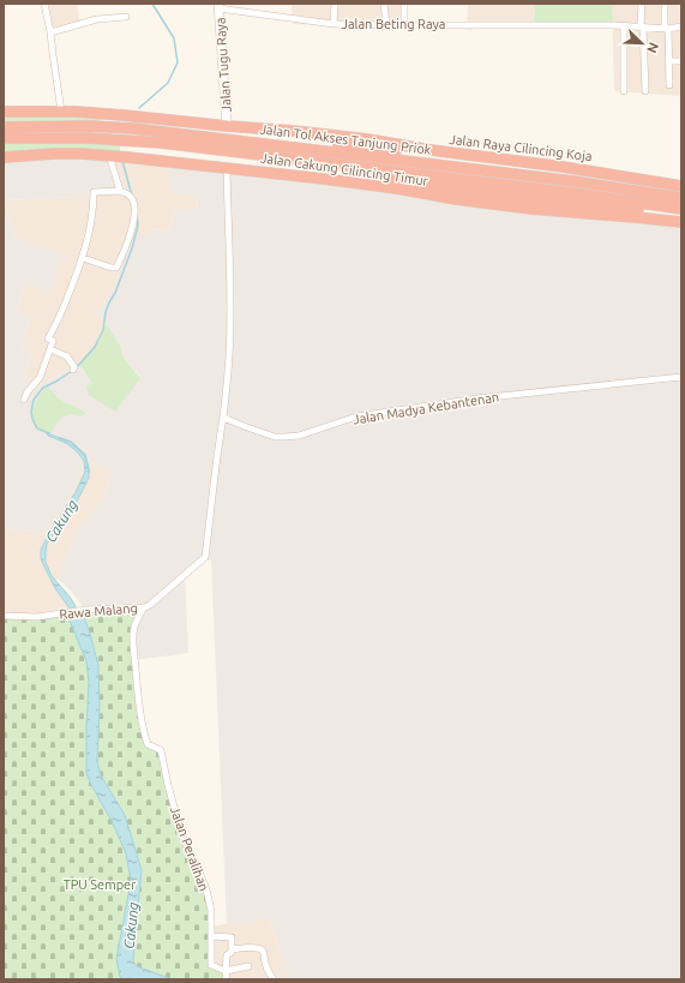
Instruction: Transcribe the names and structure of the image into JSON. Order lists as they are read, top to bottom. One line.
{"streets":{"highway":["Jalan Tol Akses Tanjung Priok","Jalan Raya Cilincing Koja","Jalan Cakung Cilincing Timur"],"main road":["Jalan Tugu Raya"],"street":["Jalan Beting Raya","Jalan Madya Kebantenan","Rawa Malang","Jalan Peralihan"]},"crossings":[["Jalan Beting Raya","Jalan Tugu Raya"],["Jalan Tugu Raya","Jalan Raya Cilincing Koja"],["Jalan Tol Akses Tanjung Priok","Jalan Cakung Cilincing Timur"],["Jalan Madya Kebantenan","Rawa Malang"],["Rawa Malang","Jalan Peralihan"]],"water":["Cakung"],"parks":["TPU Semper"],"north":"bottom right"}
